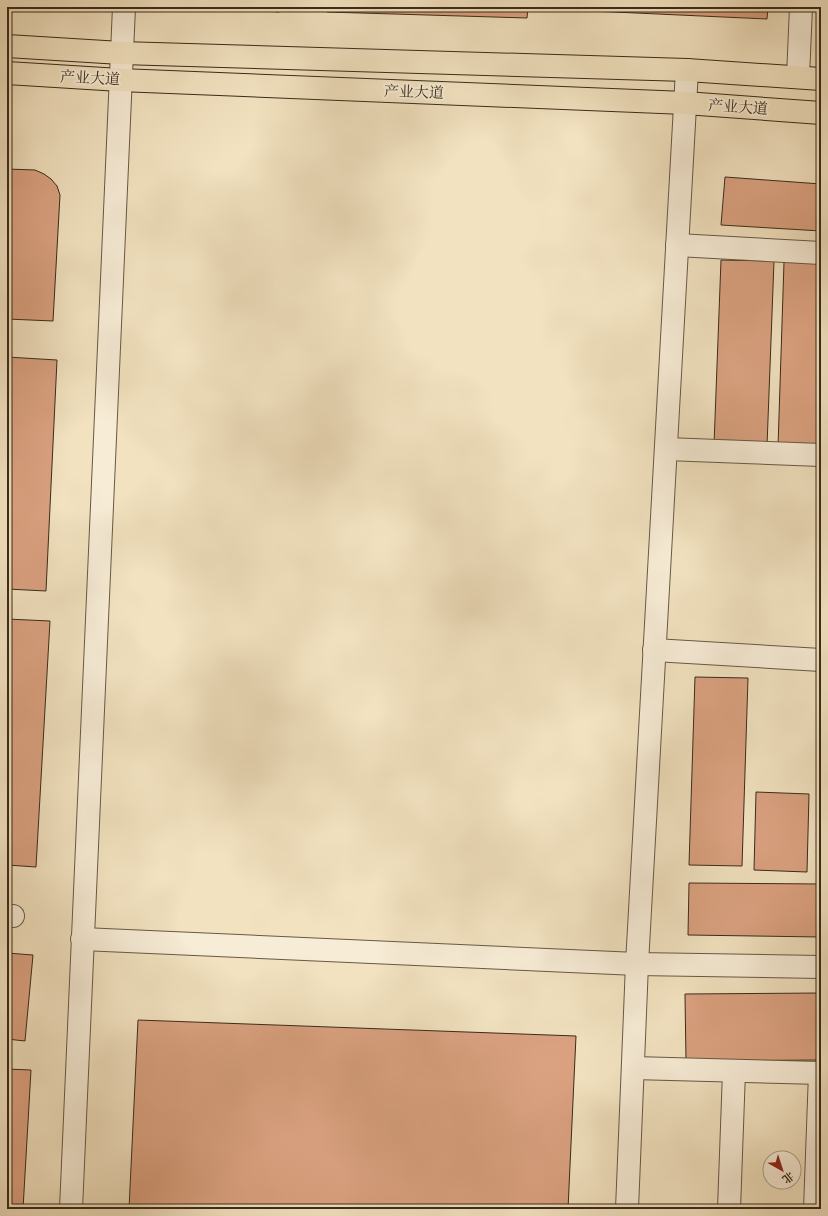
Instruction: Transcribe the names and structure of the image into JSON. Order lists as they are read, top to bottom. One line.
{"streets":{"main road":["产业大道"]},"north":"bottom right"}
